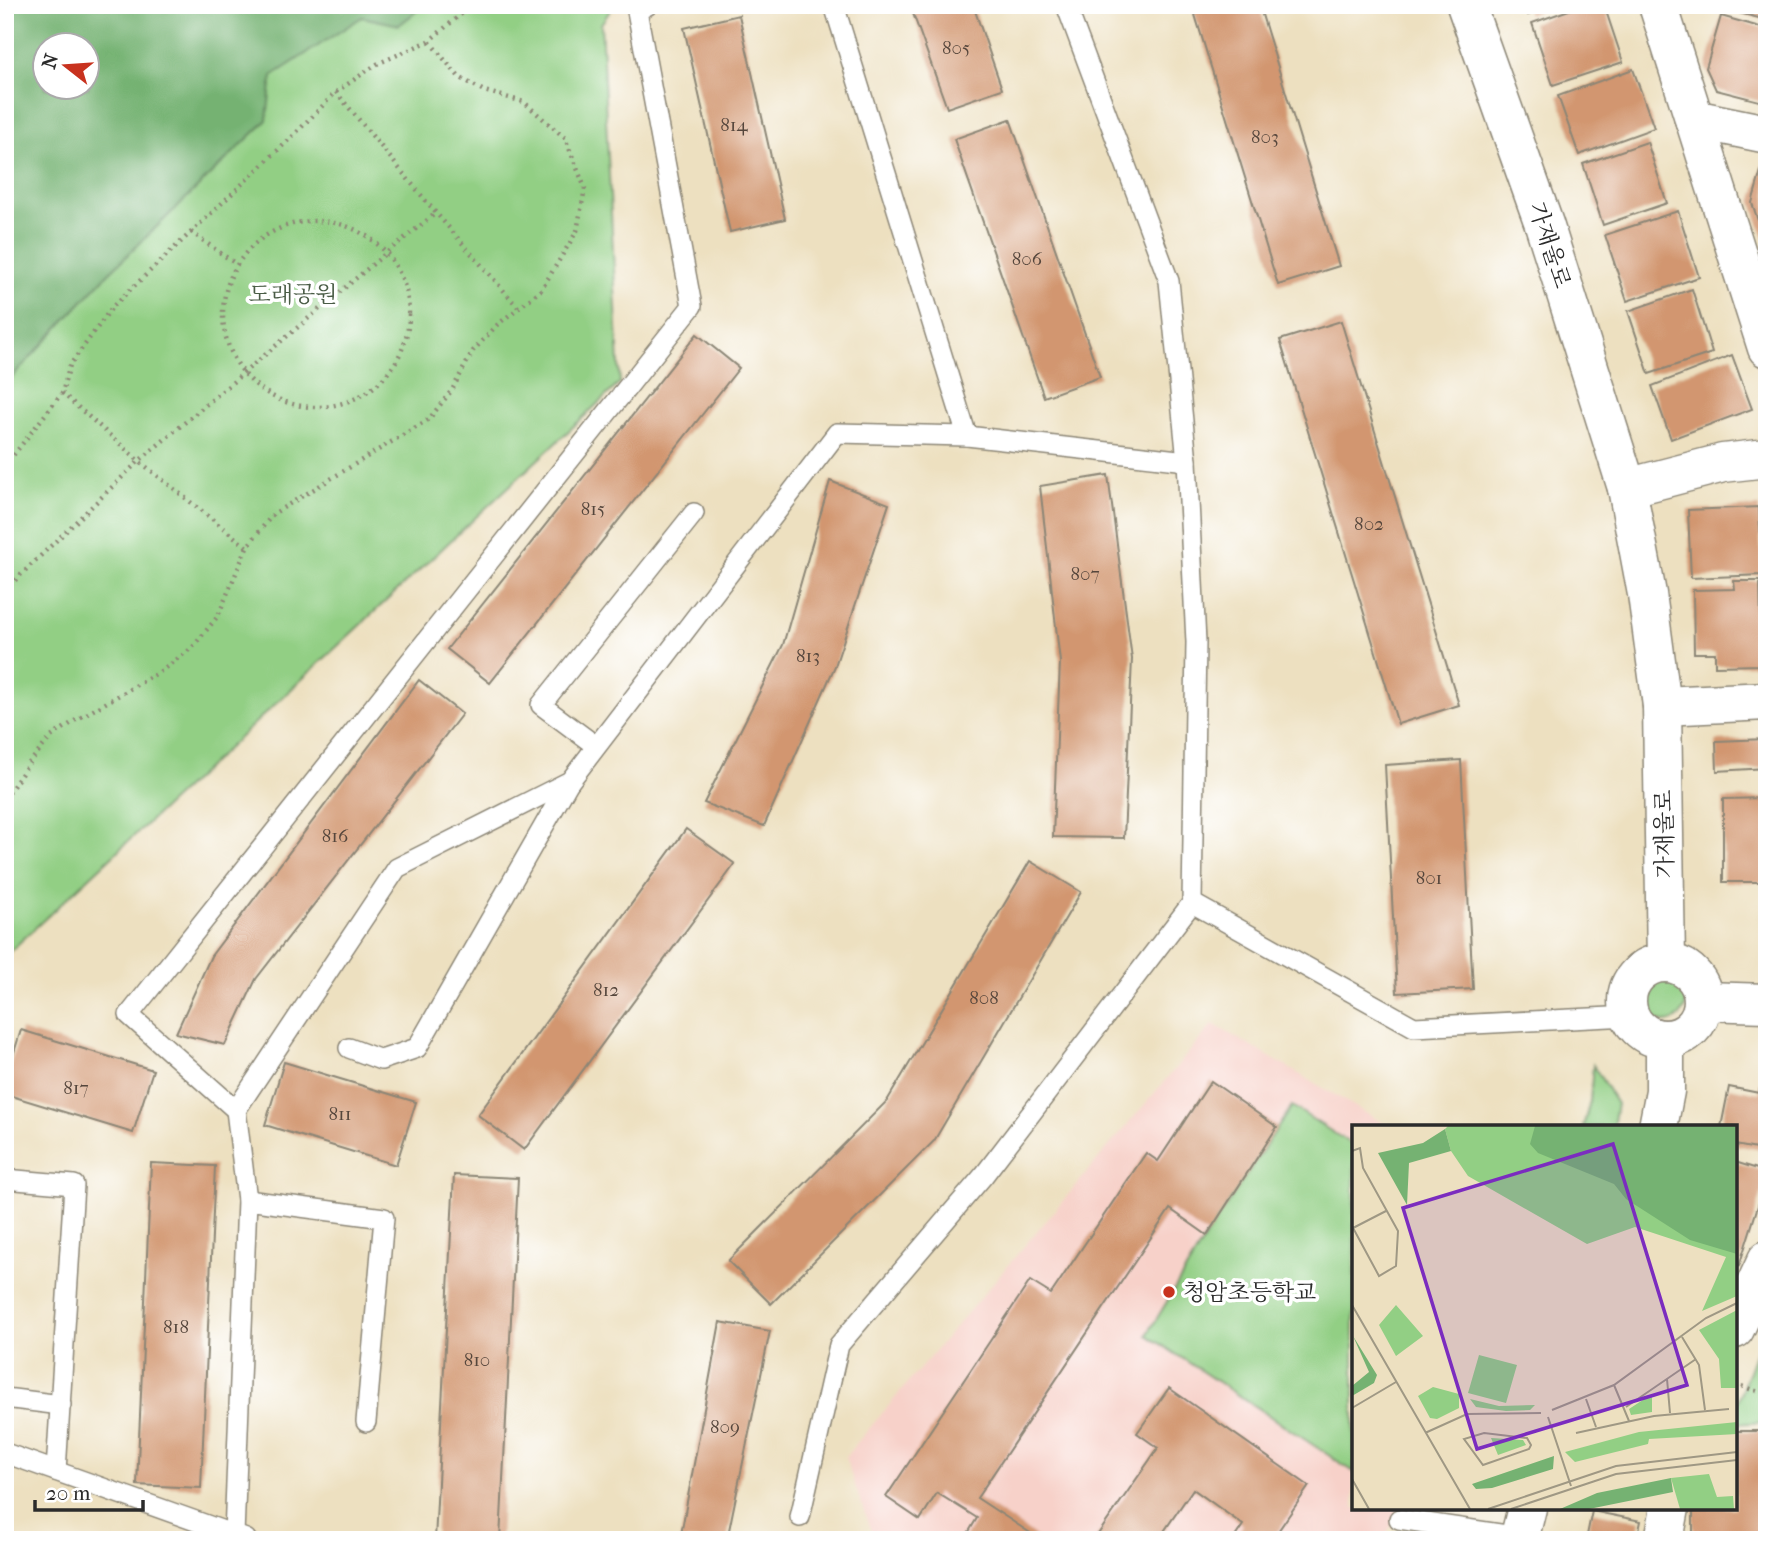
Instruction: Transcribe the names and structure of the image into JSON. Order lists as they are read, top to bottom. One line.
{"streets":{"street":["가재울로"]},"parks":["도래공원"],"places":["청암초등학교"],"house_numbers":["805","814","803","806","815","802","807","813","816","801","812","808","817","811","818","810","809"],"scale_bar":"20 m","north":"left"}
